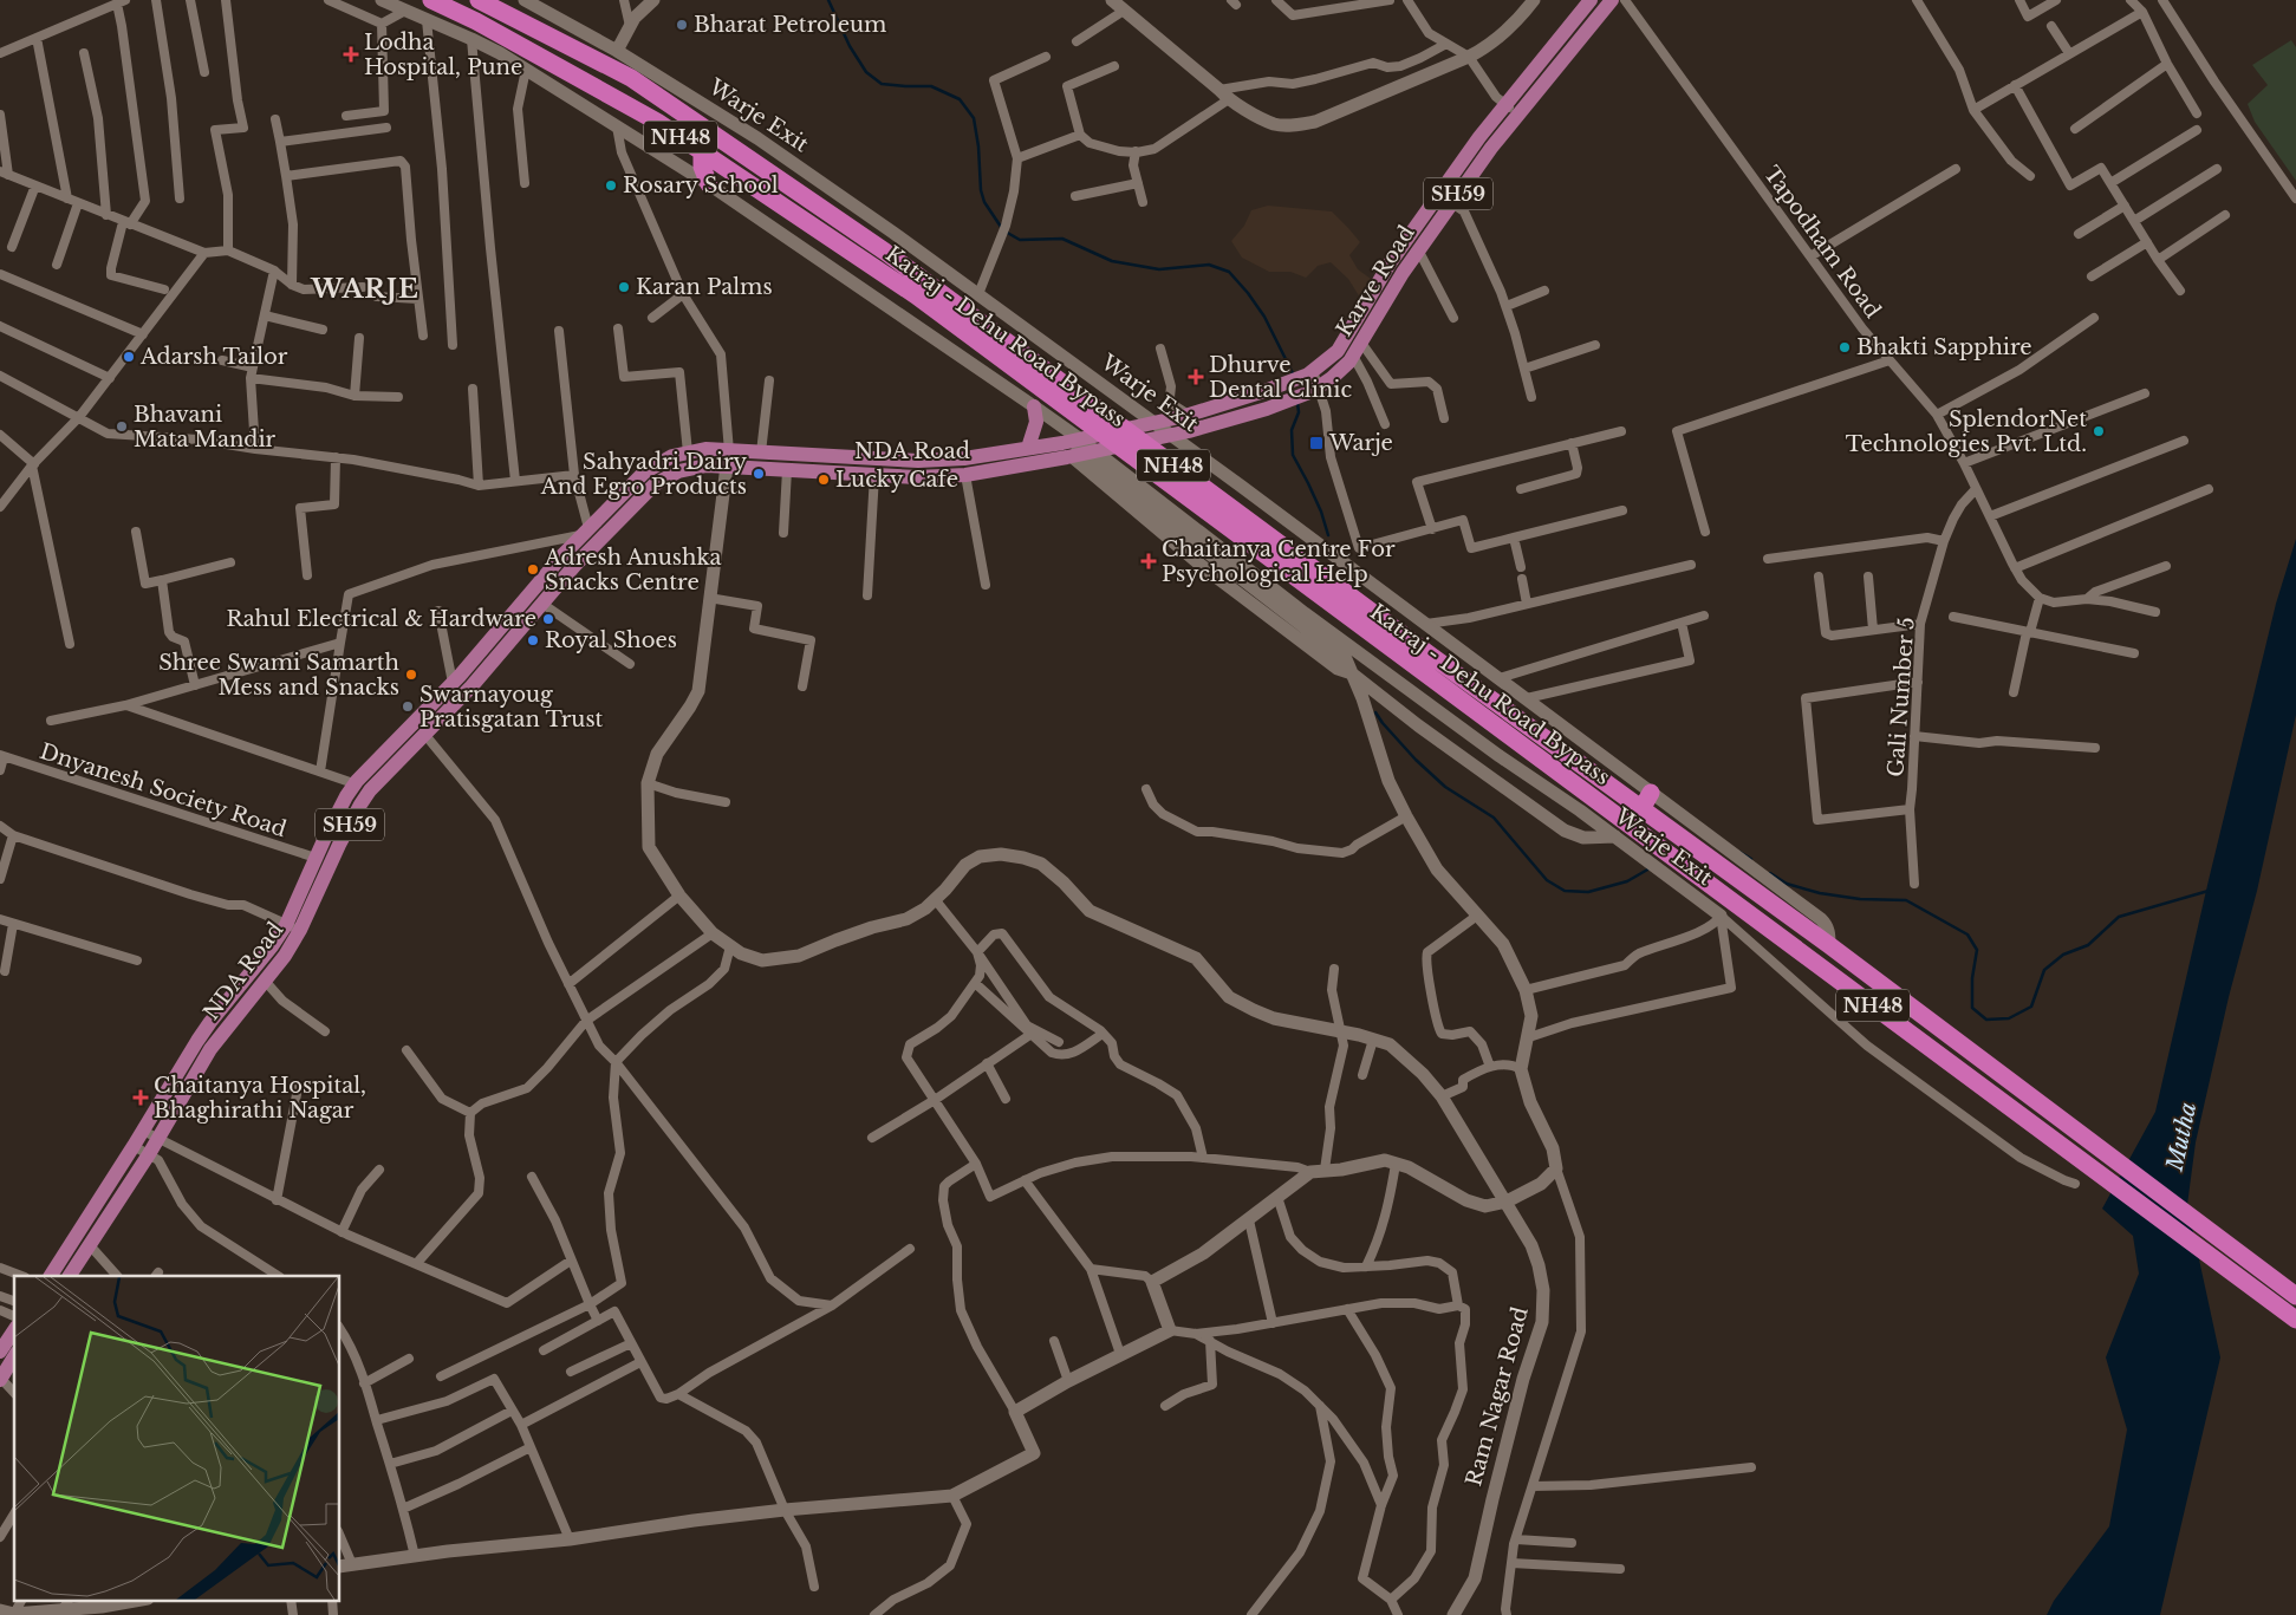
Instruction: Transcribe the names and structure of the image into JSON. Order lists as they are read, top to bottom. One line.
{"streets":{"highway":["NH48","Katraj - Dehu Road Bypass"],"main road":["SH59","Karve Road","NDA Road"],"street":["Warje Exit","Tapodham Road","Gali Number 5","Dnyanesh Society Road","Ram Nagar Road"]},"crossings":[["Warje Exit","SH59"],["Warje Exit","Karve Road"],["Warje Exit","Katraj - Dehu Road Bypass"],["Warje Exit","NDA Road"],["SH59","Karve Road"],["SH59","NDA Road"],["SH59","Ram Nagar Road"],["Tapodham Road","Gali Number 5"],["Karve Road","NDA Road"],["NDA Road","Dnyanesh Society Road"],["NDA Road","Ram Nagar Road"]],"districts":["WARJE"],"water":["Mutha"],"places":{"other":["Bharat Petroleum","Rosary School","Karan Palms","Bhakti Sapphire","Adarsh Tailor","Bhavani Mata Mandir","SplendorNet Technologies Pvt. Ltd.","Sahyadri Dairy And Egro Products","Lucky Cafe","Adresh Anushka Snacks Centre","Rahul Electrical & Hardware","Royal Shoes","Shree Swami Samarth Mess and Snacks","Swarnayoug Pratisgatan Trust"],"health":["Lodha Hospital, Pune","Dhurve Dental Clinic","Chaitanya Centre For Psychological Help","Chaitanya Hospital, Bhaghirathi Nagar"],"transit":["Warje"]}}
